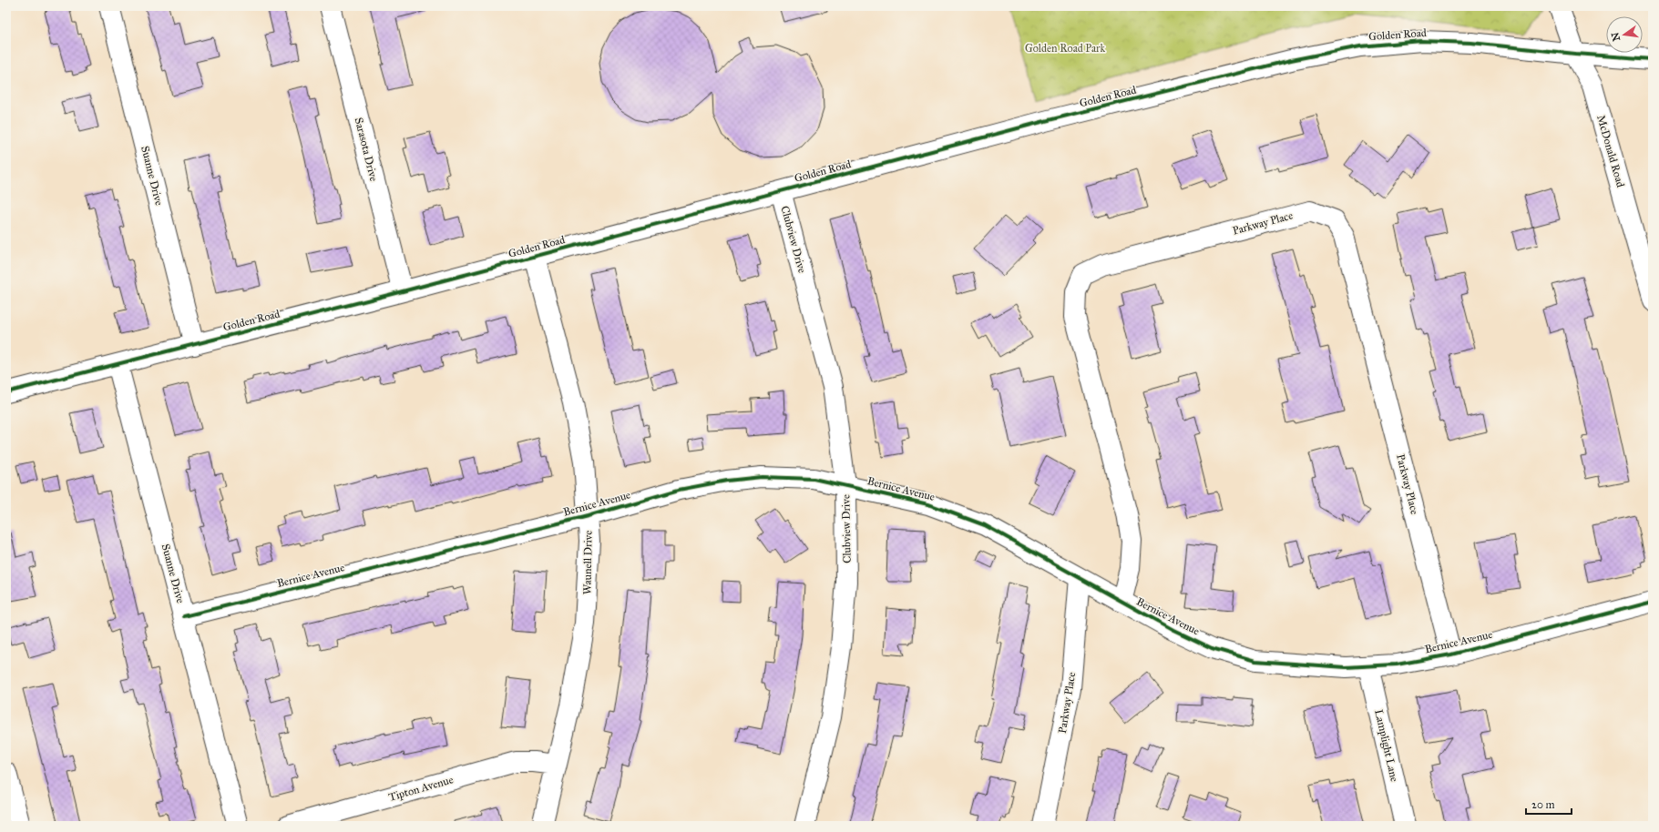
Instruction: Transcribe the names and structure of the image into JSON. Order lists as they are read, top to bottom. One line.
{"streets":{"street":["Golden Road","Sarasota Drive","McDonald Road","Suanne Drive","Parkway Place","Clubview Drive","Bernice Avenue","Waunell Drive","Lamplight Lane","Tipton Avenue"]},"crossings":[["Golden Road","Sarasota Drive"],["Golden Road","McDonald Road"],["Golden Road","Suanne Drive"],["Golden Road","Clubview Drive"],["Golden Road","Waunell Drive"],["Suanne Drive","Bernice Avenue"],["Parkway Place","Bernice Avenue"],["Clubview Drive","Bernice Avenue"],["Bernice Avenue","Waunell Drive"],["Bernice Avenue","Lamplight Lane"],["Waunell Drive","Tipton Avenue"]],"parks":["Golden Road Park"],"scale_bar":"20 m","north":"left"}
